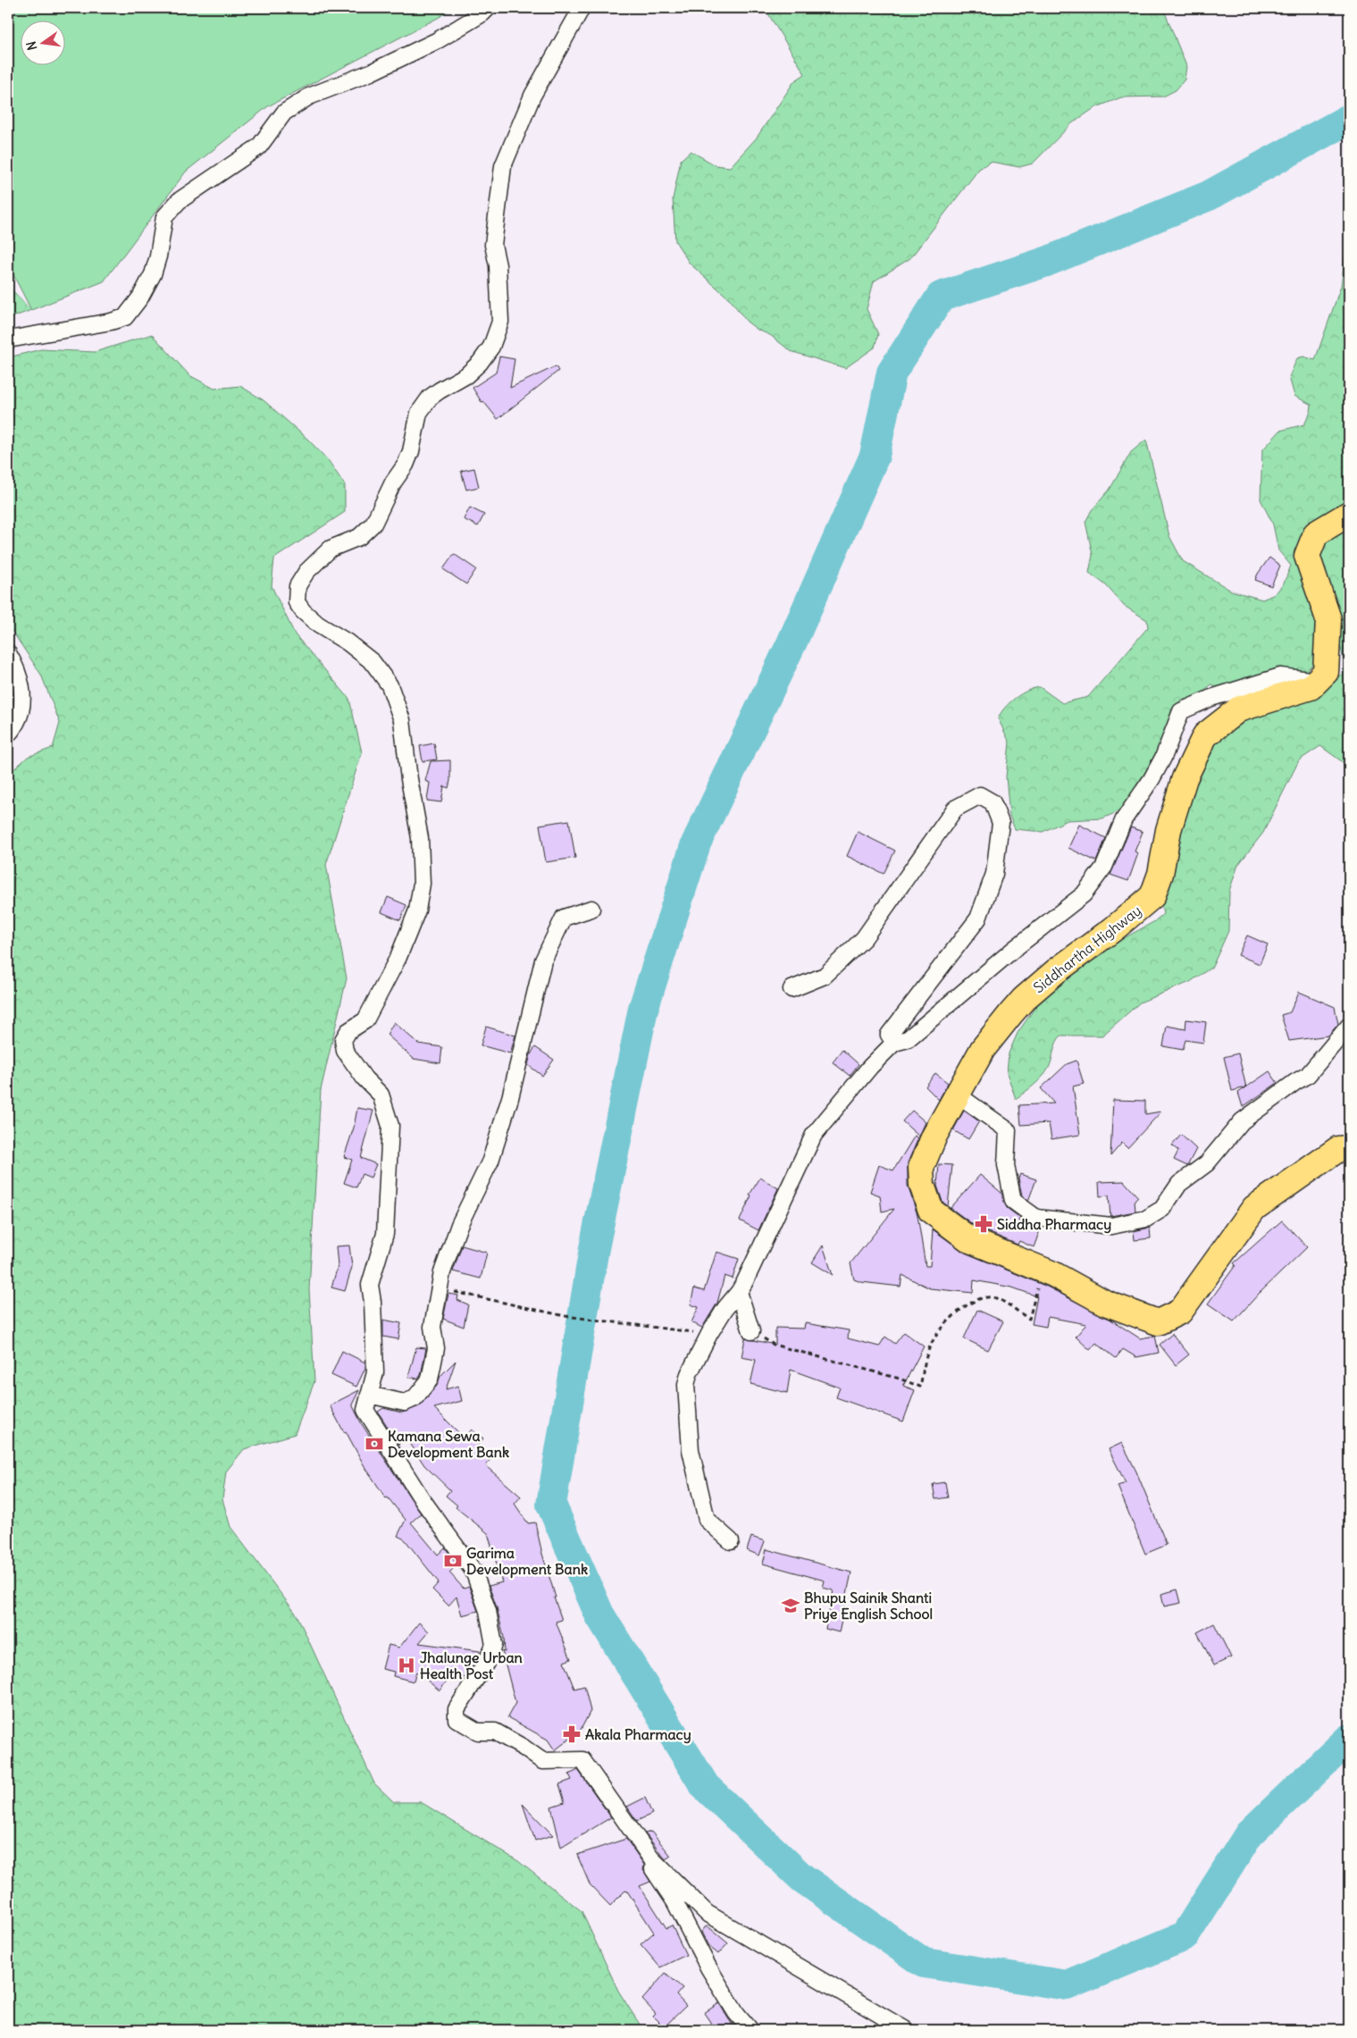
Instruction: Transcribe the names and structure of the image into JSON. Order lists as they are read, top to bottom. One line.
{"streets":{"highway":["Siddhartha Highway"]},"places":{"pharmacy":["Siddha Pharmacy","Akala Pharmacy"],"bank":["Kamana Sewa Development Bank","Garima Development Bank"],"school or university":["Bhupu Sainik Shanti Priye English School"],"hospital":["Jhalunge Urban Health Post"]},"north":"left"}
